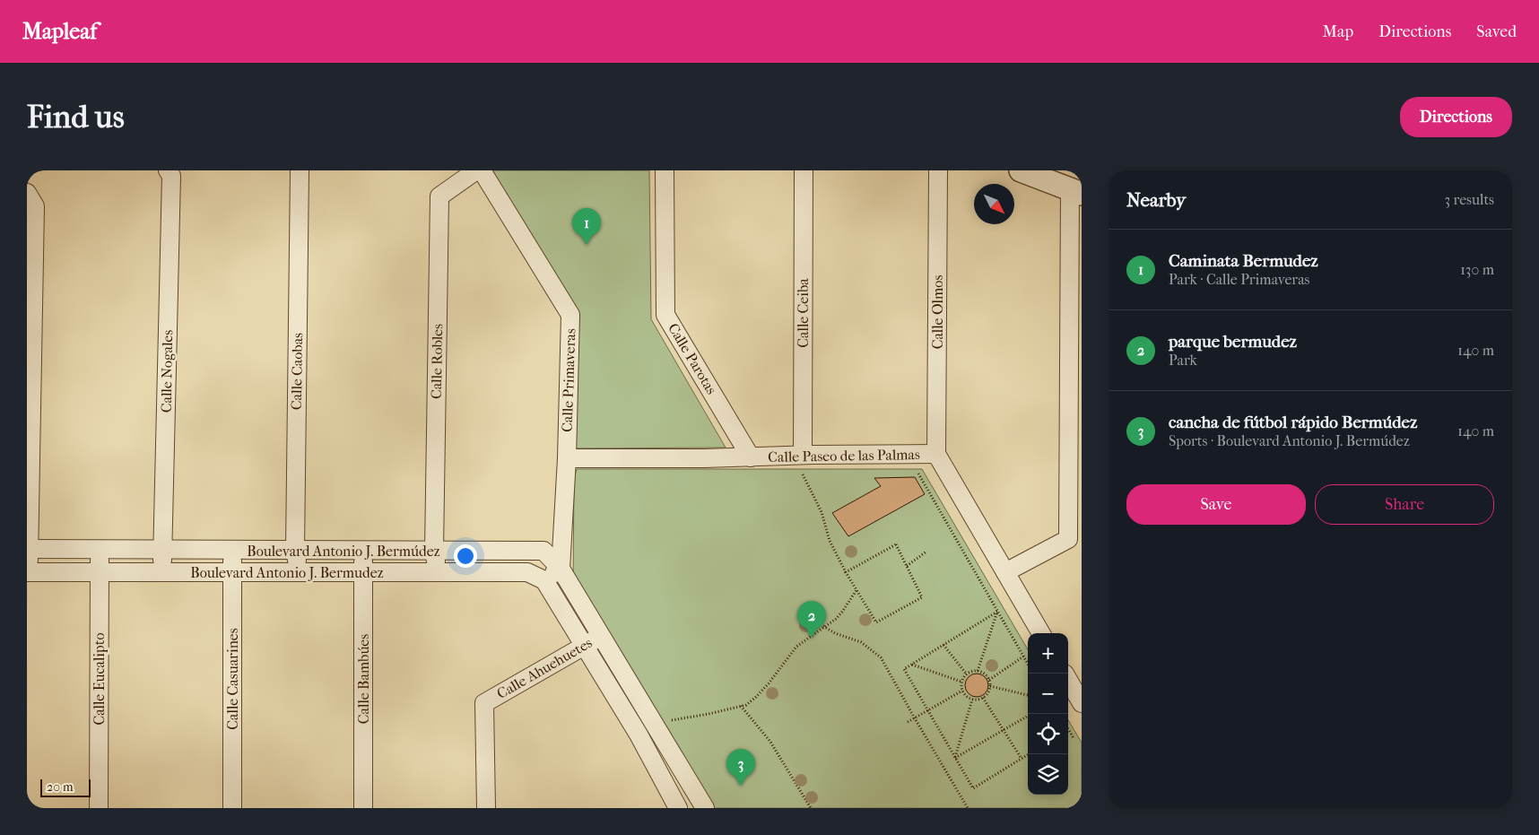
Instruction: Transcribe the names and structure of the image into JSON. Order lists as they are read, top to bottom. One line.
{"streets":{"street":["Calle Olmos","Calle Ceiba","Calle Parotas","Calle Robles","Calle Nogales","Calle Caobas","Calle Primaveras","Calle Paseo de las Palmas","Boulevard Antonio J. Bermúdez","Boulevard Antonio J. Bermudez","Calle Ahuehuetes","Calle Eucalipto","Calle Casuarines","Calle Bambúes"]},"crossings":[["Calle Olmos","Calle Paseo de las Palmas"],["Calle Ceiba","Calle Paseo de las Palmas"],["Calle Parotas","Calle Paseo de las Palmas"],["Calle Robles","Boulevard Antonio J. Bermúdez"],["Calle Robles","Boulevard Antonio J. Bermudez"],["Calle Nogales","Boulevard Antonio J. Bermúdez"],["Calle Nogales","Boulevard Antonio J. Bermudez"],["Calle Caobas","Boulevard Antonio J. Bermúdez"],["Calle Caobas","Boulevard Antonio J. Bermudez"],["Calle Primaveras","Calle Paseo de las Palmas"],["Calle Primaveras","Boulevard Antonio J. Bermúdez"],["Boulevard Antonio J. Bermúdez","Calle Ahuehuetes"],["Boulevard Antonio J. Bermúdez","Calle Eucalipto"],["Boulevard Antonio J. Bermúdez","Calle Casuarines"],["Boulevard Antonio J. Bermúdez","Calle Bambúes"],["Boulevard Antonio J. Bermudez","Calle Eucalipto"],["Boulevard Antonio J. Bermudez","Calle Casuarines"],["Boulevard Antonio J. Bermudez","Calle Bambúes"]],"scale_bar":"20 m","north":"bottom right","page":{"header":"Mapleaf","nav":["Map","Directions","Saved"],"buttons":["Directions",["Save","Share"]],"title":"Find us","heading":["Nearby","3 results"],"pins":["1","2","3"],"list":[{"mark":"1","name":"Caminata Bermudez","note":"Park · Calle Primaveras","value":"130 m"},{"mark":"2","name":"parque bermudez","note":"Park","value":"140 m"},{"mark":"3","name":"cancha de fútbol rápido Bermúdez","note":"Sports · Boulevard Antonio J. Bermúdez","value":"140 m"}],"map_buttons":["+","−"],"scale":"20 m"}}
